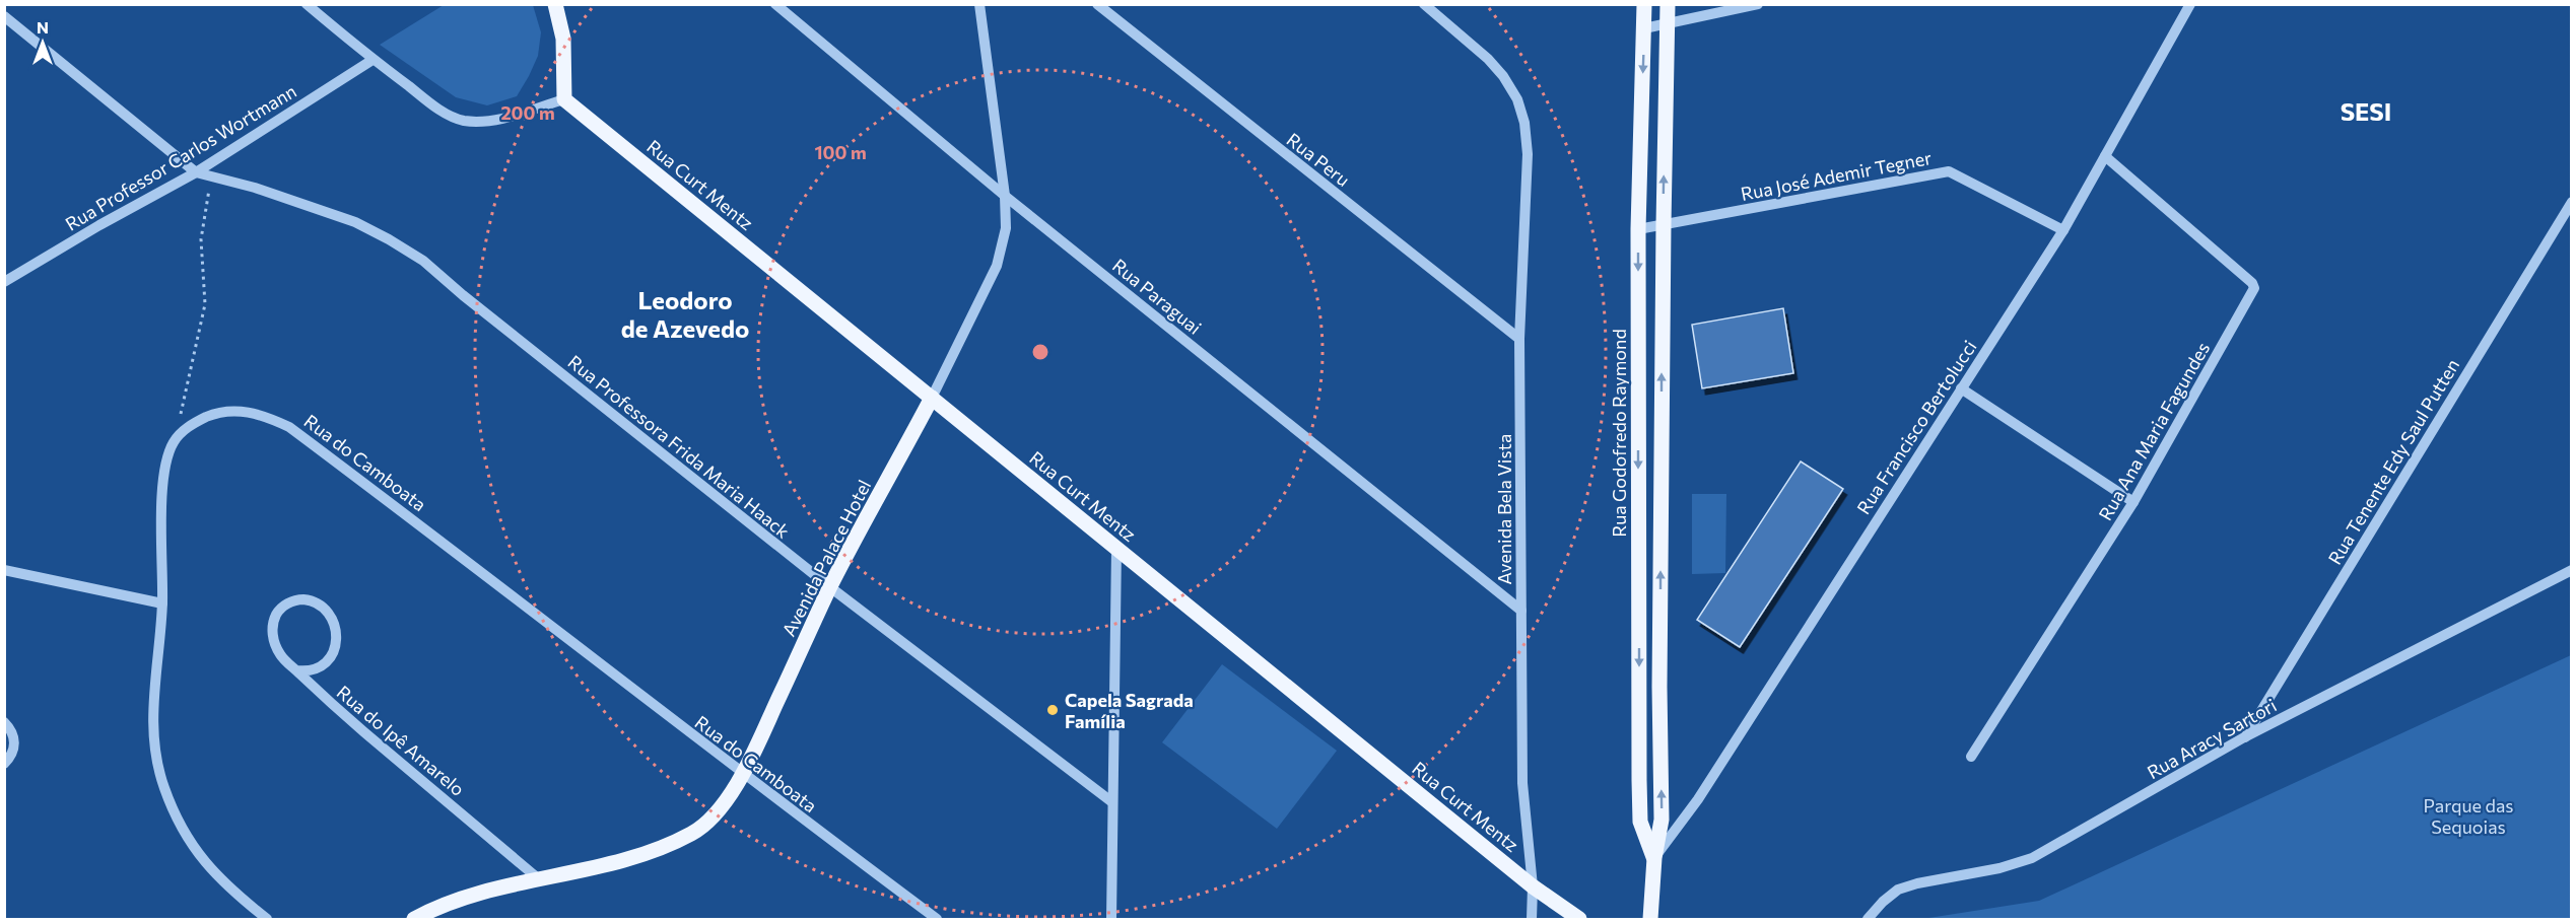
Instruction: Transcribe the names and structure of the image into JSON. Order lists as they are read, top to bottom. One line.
{"streets":{"main road":["Rua Curt Mentz","Rua Godofredo Raymond","Avenida Palace Hotel"],"street":["Rua Professor Carlos Wortmann","Rua Peru","Rua José Ademir Tegner","Rua Paraguai","Rua Francisco Bertolucci","Rua Ana Maria Fagundes","Rua Professora Frida Maria Haack","Rua Tenente Edy Saul Putten","Rua do Camboata","Avenida Bela Vista","Rua Aracy Sartori","Rua do Ipê Amarelo"]},"crossings":[["Rua Professor Carlos Wortmann","Rua Professora Frida Maria Haack"],["Rua Peru","Avenida Bela Vista"],["Rua José Ademir Tegner","Rua Francisco Bertolucci"],["Rua José Ademir Tegner","Rua Godofredo Raymond"],["Rua Curt Mentz","Avenida Bela Vista"],["Rua Curt Mentz","Avenida Palace Hotel"],["Rua Paraguai","Avenida Bela Vista"],["Rua Paraguai","Avenida Palace Hotel"],["Rua Francisco Bertolucci","Rua Ana Maria Fagundes"],["Rua Francisco Bertolucci","Rua Godofredo Raymond"],["Rua Professora Frida Maria Haack","Avenida Palace Hotel"],["Rua Tenente Edy Saul Putten","Rua Aracy Sartori"],["Rua do Camboata","Avenida Palace Hotel"],["Avenida Palace Hotel","Rua do Ipê Amarelo"]],"districts":["SESI","Leodoro de Azevedo"],"parks":["Parque das Sequoias"],"places":["Capela Sagrada Família"],"north":"top","rings":["200 m","100 m"]}
